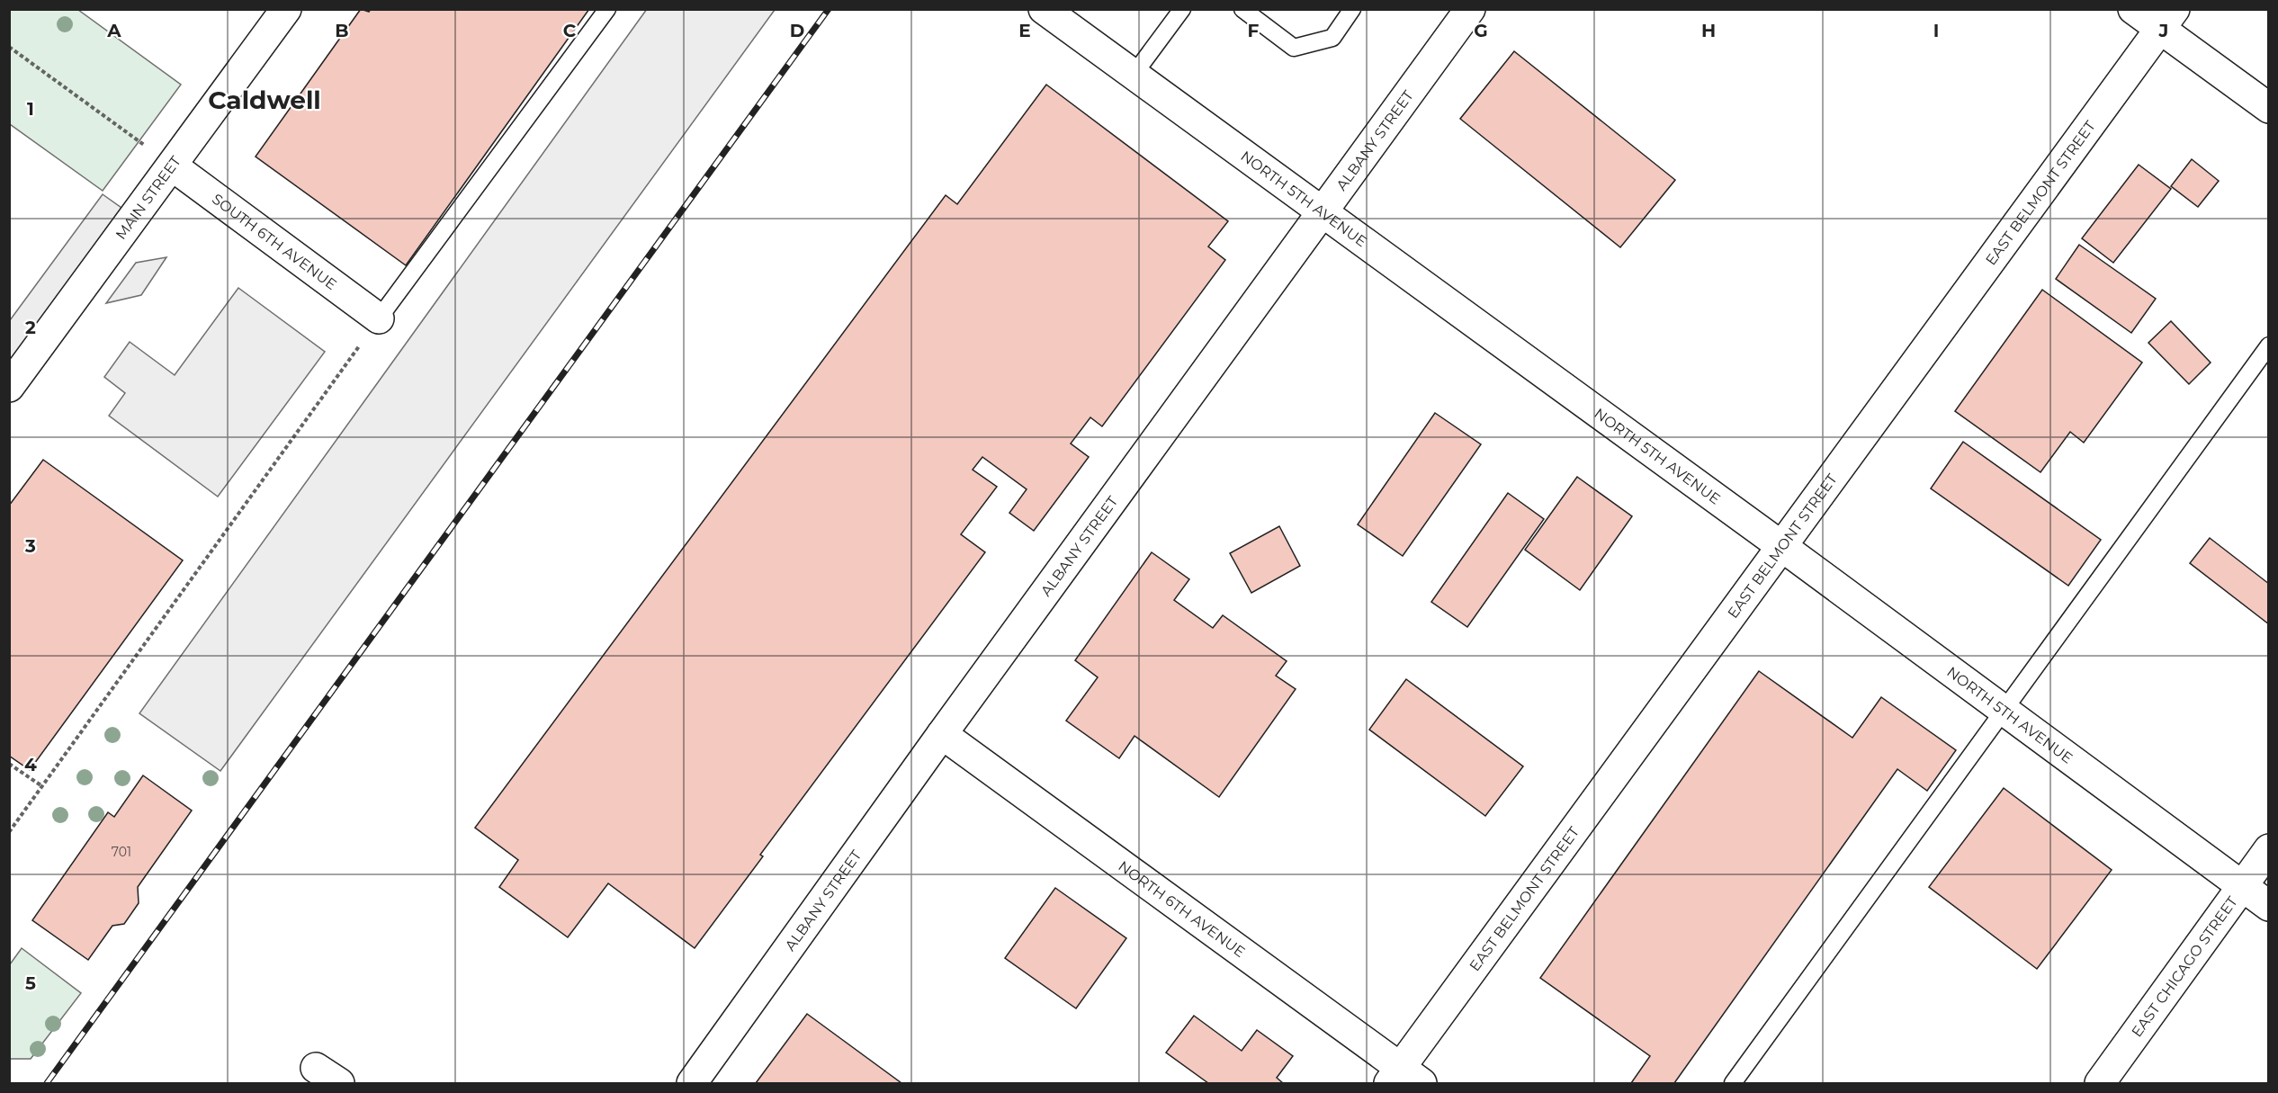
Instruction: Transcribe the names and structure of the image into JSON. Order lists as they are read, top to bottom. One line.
{"streets":{"street":["ALBANY STREET","EAST BELMONT STREET","MAIN STREET","NORTH 5TH AVENUE","SOUTH 6TH AVENUE","NORTH 6TH AVENUE","EAST CHICAGO STREET"]},"crossings":[["ALBANY STREET","NORTH 5TH AVENUE"],["ALBANY STREET","NORTH 6TH AVENUE"],["EAST BELMONT STREET","NORTH 5TH AVENUE"],["EAST BELMONT STREET","NORTH 6TH AVENUE"],["MAIN STREET","SOUTH 6TH AVENUE"],["NORTH 5TH AVENUE","EAST CHICAGO STREET"]],"districts":["Caldwell"],"house_numbers":["701"],"grid":{"columns":["A","B","C","D","E","F","G","H","I","J"],"rows":["1","2","3","4","5"]}}
